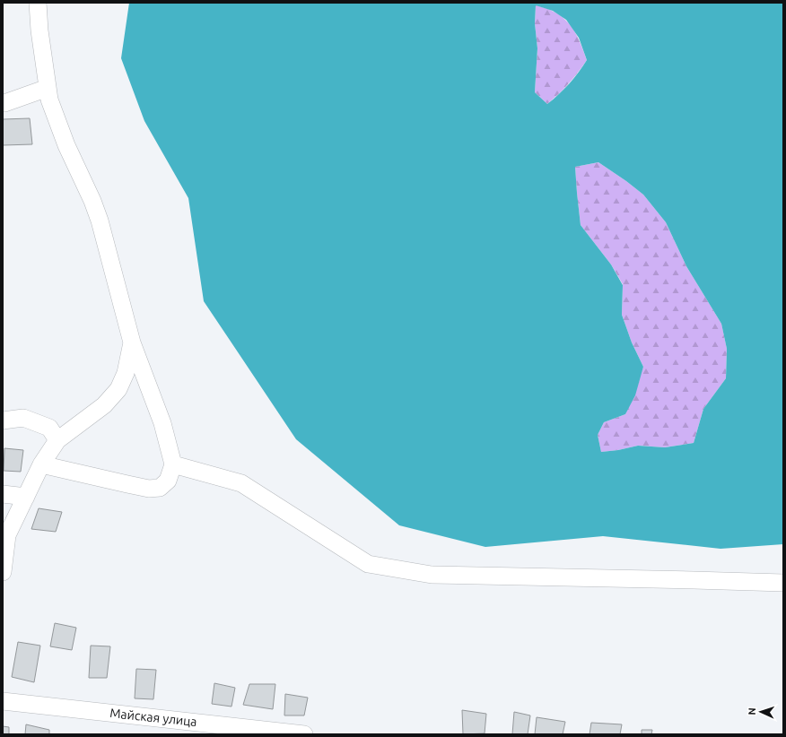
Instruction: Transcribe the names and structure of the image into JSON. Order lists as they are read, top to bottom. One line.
{"streets":{"street":["Майская улица"]},"north":"left"}
